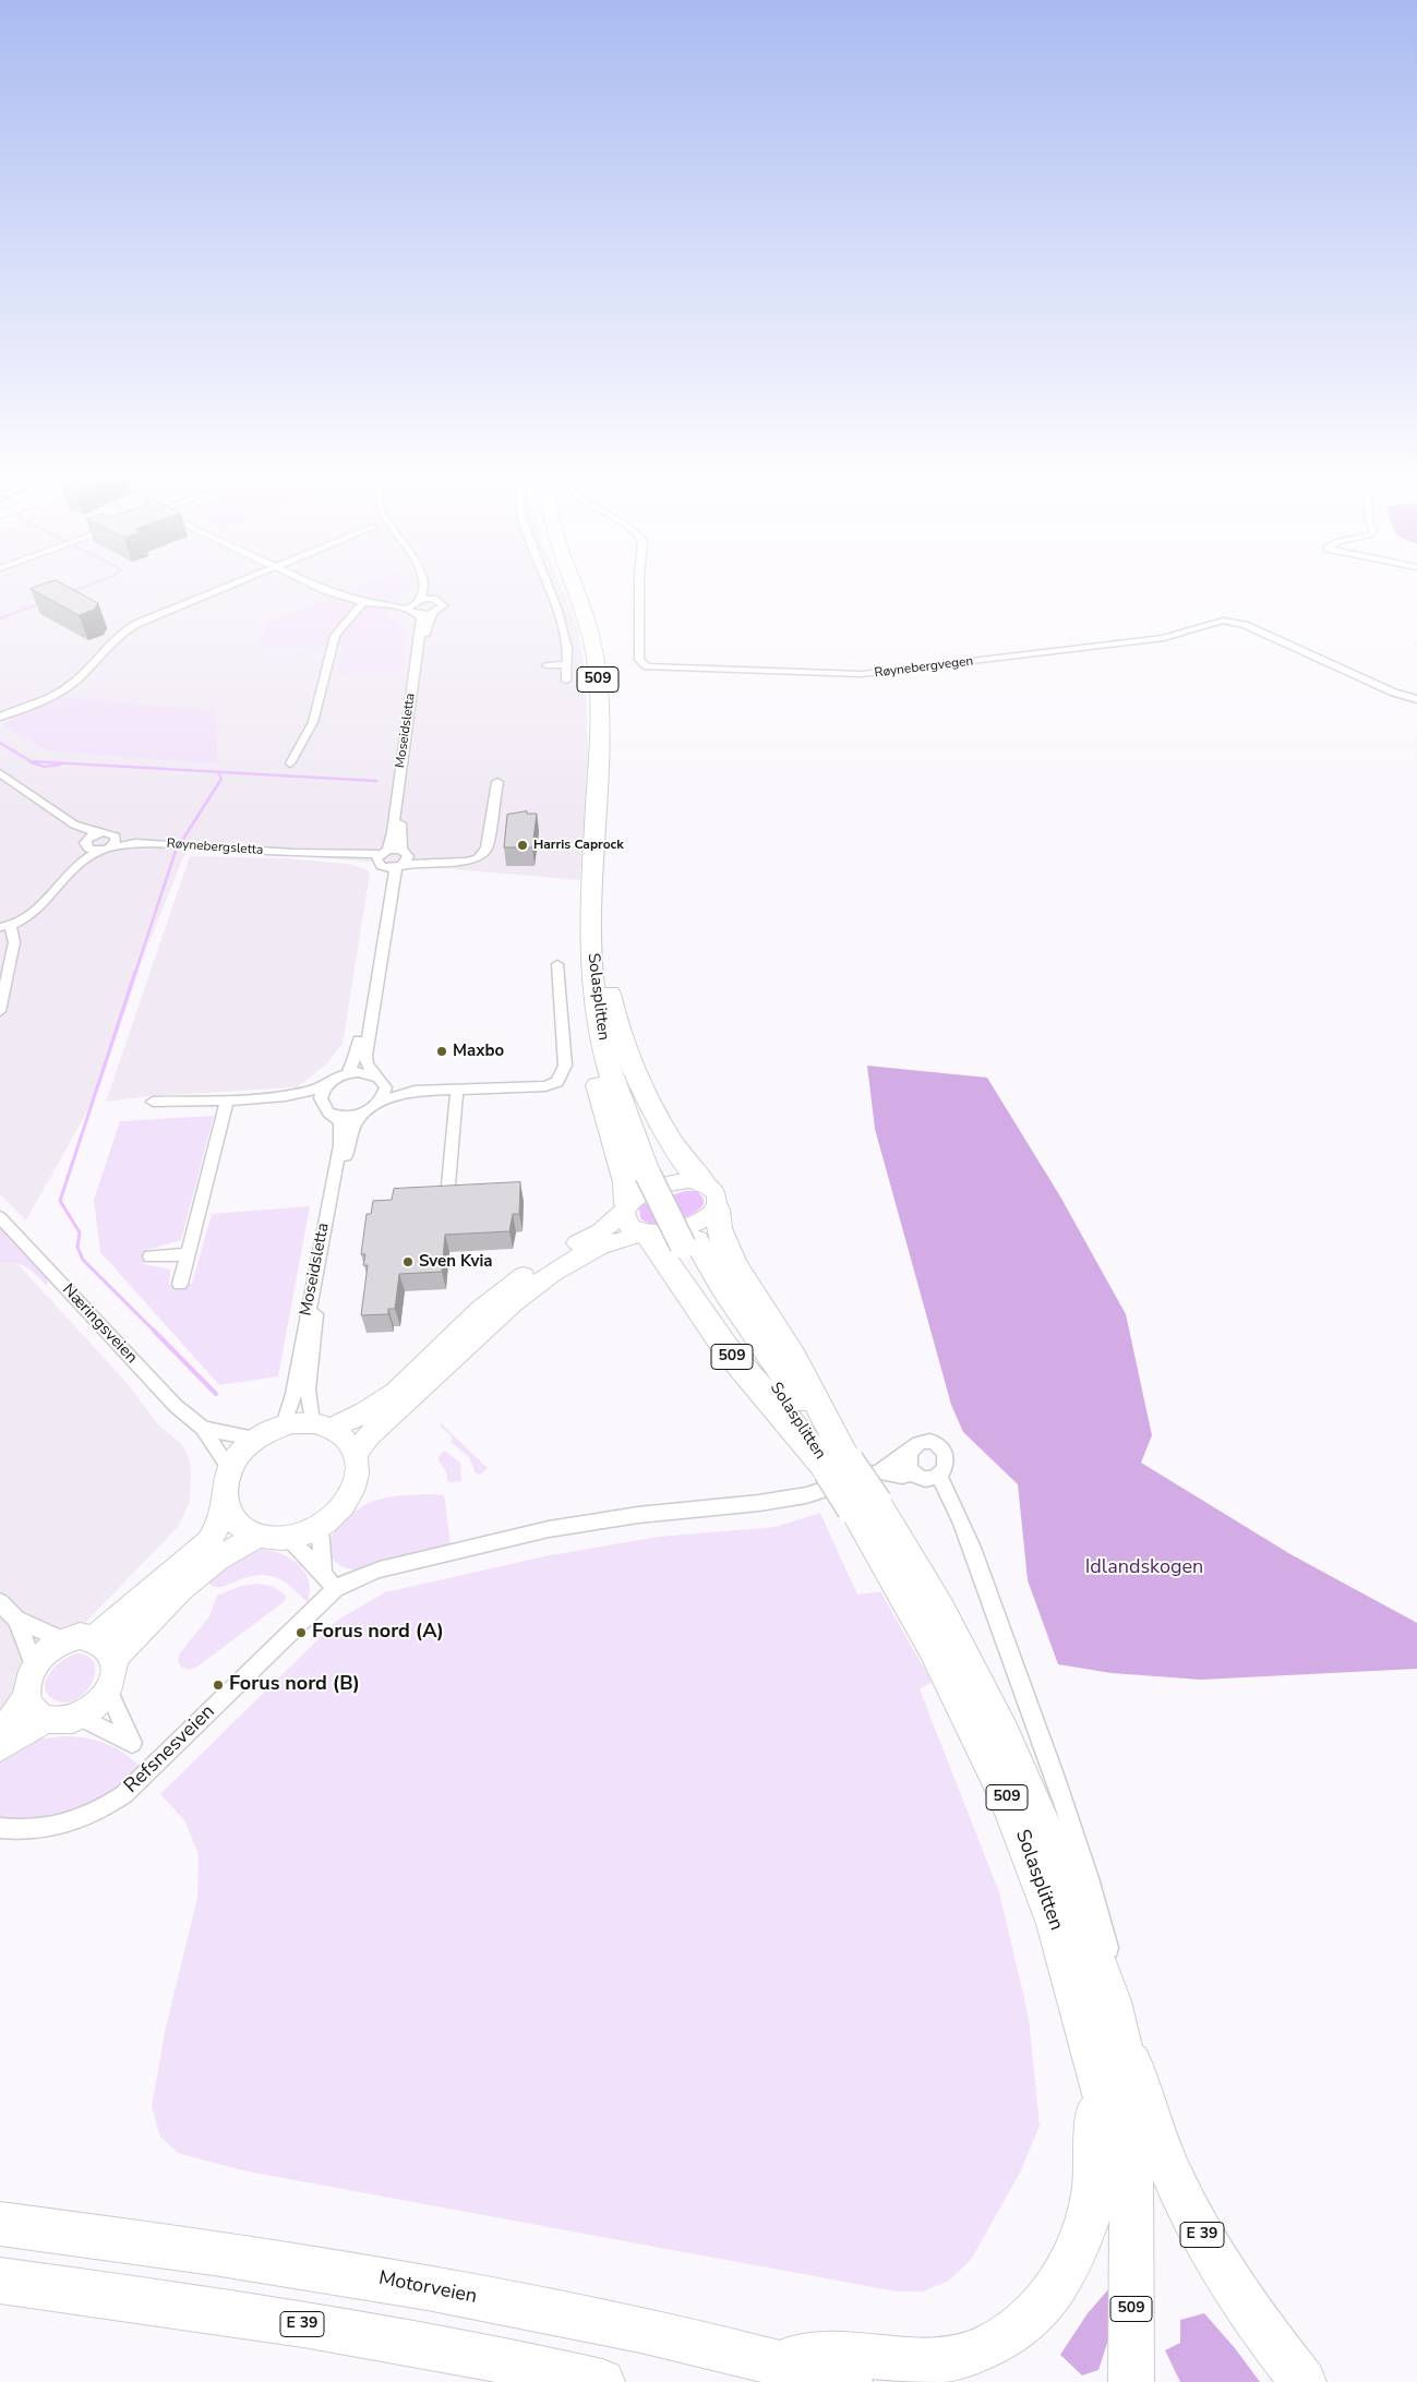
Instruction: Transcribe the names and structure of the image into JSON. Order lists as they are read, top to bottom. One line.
{"streets":{"highway":["509","Solasplitten","E 39","Motorveien"],"street":["Røynebergvegen","Moseidsletta","Røynebergsletta","Næringsveien","Refsnesveien"]},"crossings":[["509","Solasplitten"],["Moseidsletta","Røynebergsletta"],["Moseidsletta","Næringsveien"],["Solasplitten","E 39"]],"parks":["Idlandskogen"],"places":["Harris Caprock","Maxbo","Sven Kvia","Forus nord (A)","Forus nord (B)"]}
